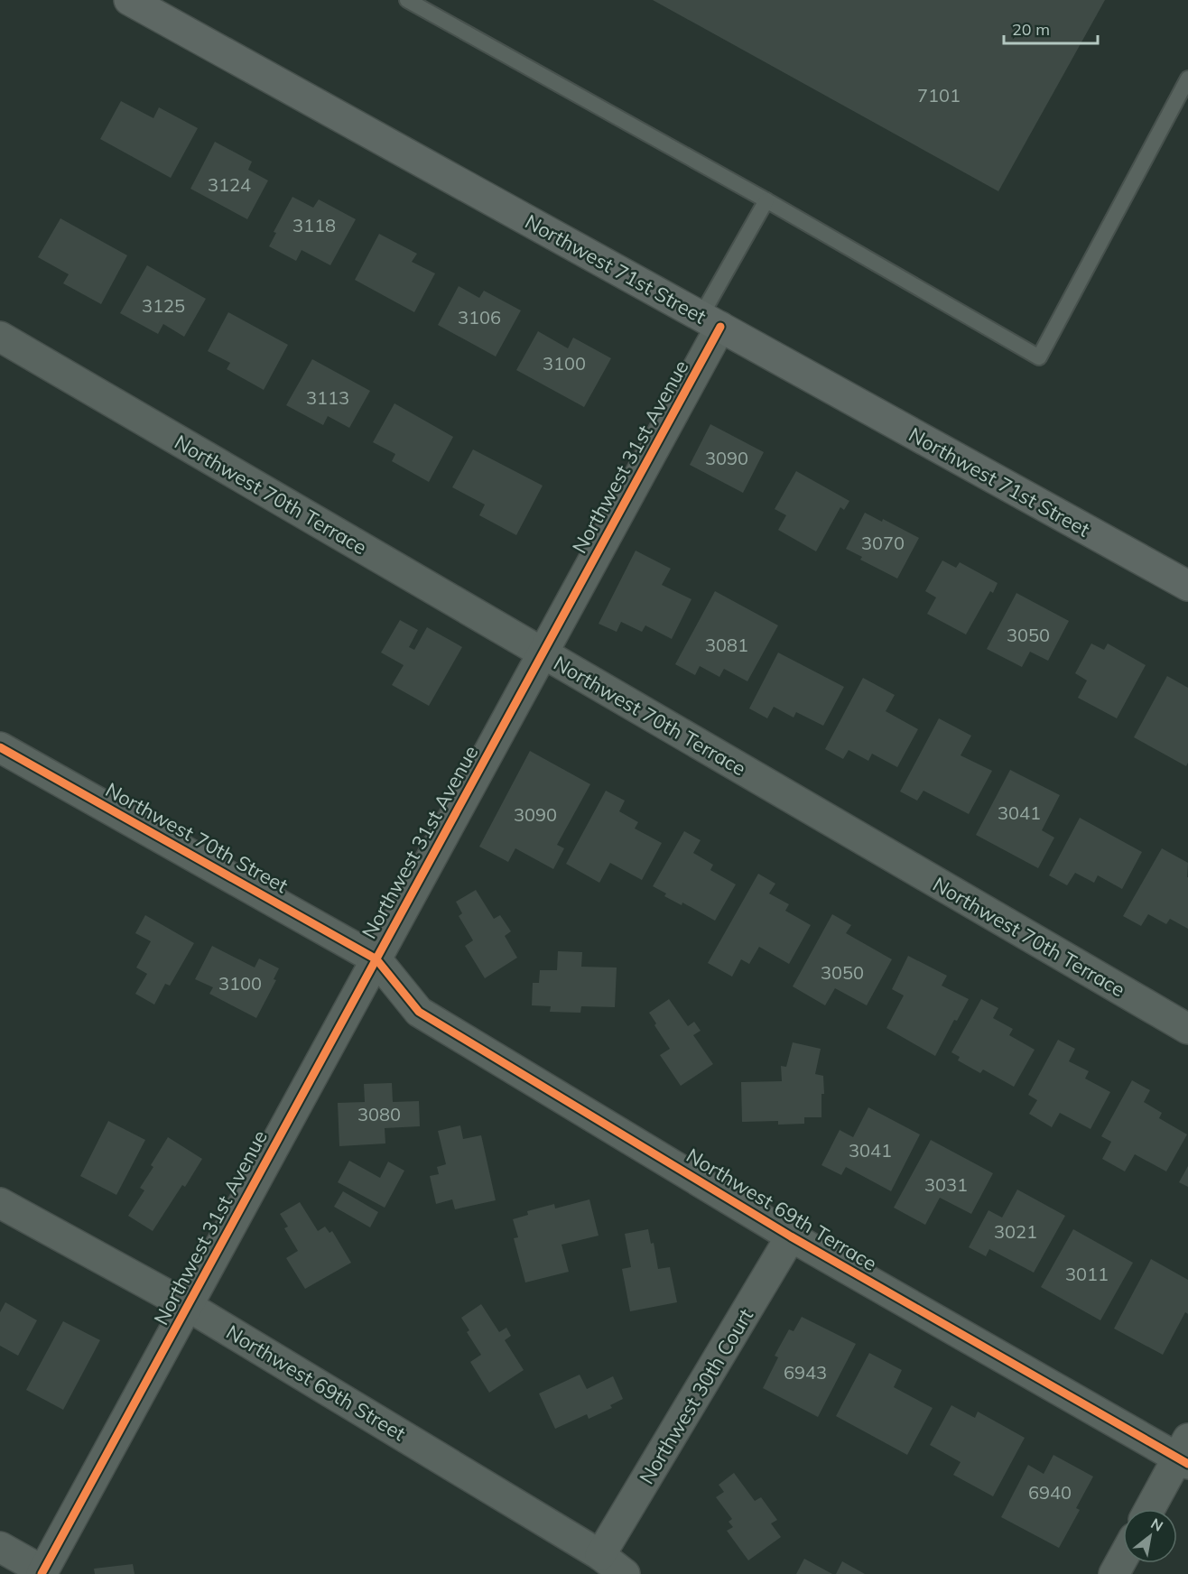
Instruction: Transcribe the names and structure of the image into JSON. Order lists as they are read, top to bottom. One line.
{"streets":{"street":["Northwest 71st Street","Northwest 31st Avenue","Northwest 70th Terrace","Northwest 70th Street","Northwest 69th Terrace","Northwest 69th Street","Northwest 30th Court"]},"crossings":[["Northwest 71st Street","Northwest 31st Avenue"],["Northwest 31st Avenue","Northwest 70th Terrace"],["Northwest 31st Avenue","Northwest 70th Street"],["Northwest 31st Avenue","Northwest 69th Terrace"],["Northwest 31st Avenue","Northwest 69th Street"],["Northwest 70th Street","Northwest 69th Terrace"],["Northwest 69th Terrace","Northwest 30th Court"],["Northwest 69th Street","Northwest 30th Court"]],"house_numbers":["7101","3124","3118","3125","3106","3100","3113","3090","3070","3050","3081","3041","3090","3050","3100","3080","3041","3031","3021","3011","6943","6940"],"scale_bar":"20 m","north":"top right"}
